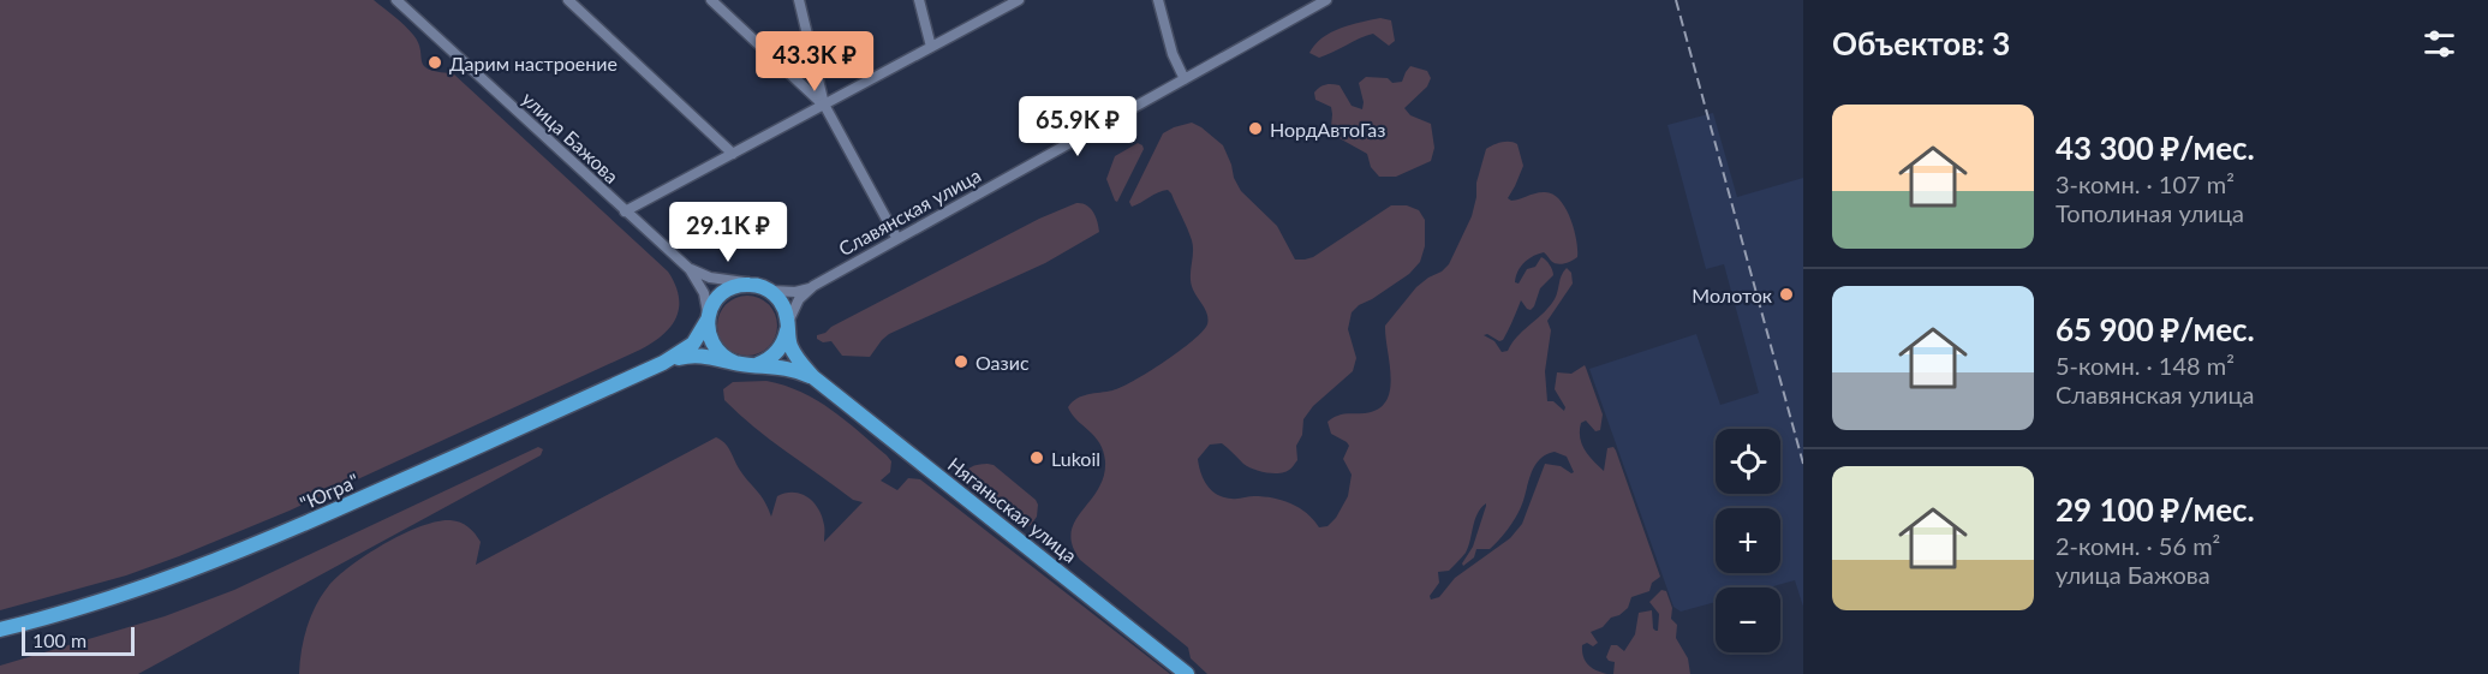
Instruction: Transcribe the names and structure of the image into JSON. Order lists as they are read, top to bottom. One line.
{"streets":{"highway":["\"Югра\"","Няганьская улица"],"street":["улица Бажова","Славянская улица"]},"places":["Дарим настроение","НордАвтоГаз","Молоток","Оазис","Lukoil"],"scale_bar":"100 m","page":{"heading":"Объектов: 3","price":["43.3K ₽","65.9K ₽","29.1K ₽"],"list":[{"name":"43 300 ₽/мес.","note":"3-комн. · 107 m² · Тополиная улица"},{"name":"65 900 ₽/мес.","note":"5-комн. · 148 m² · Славянская улица"},{"name":"29 100 ₽/мес.","note":"2-комн. · 56 m² · улица Бажова"}],"map_buttons":["+","−"],"scale":"100 m"}}
